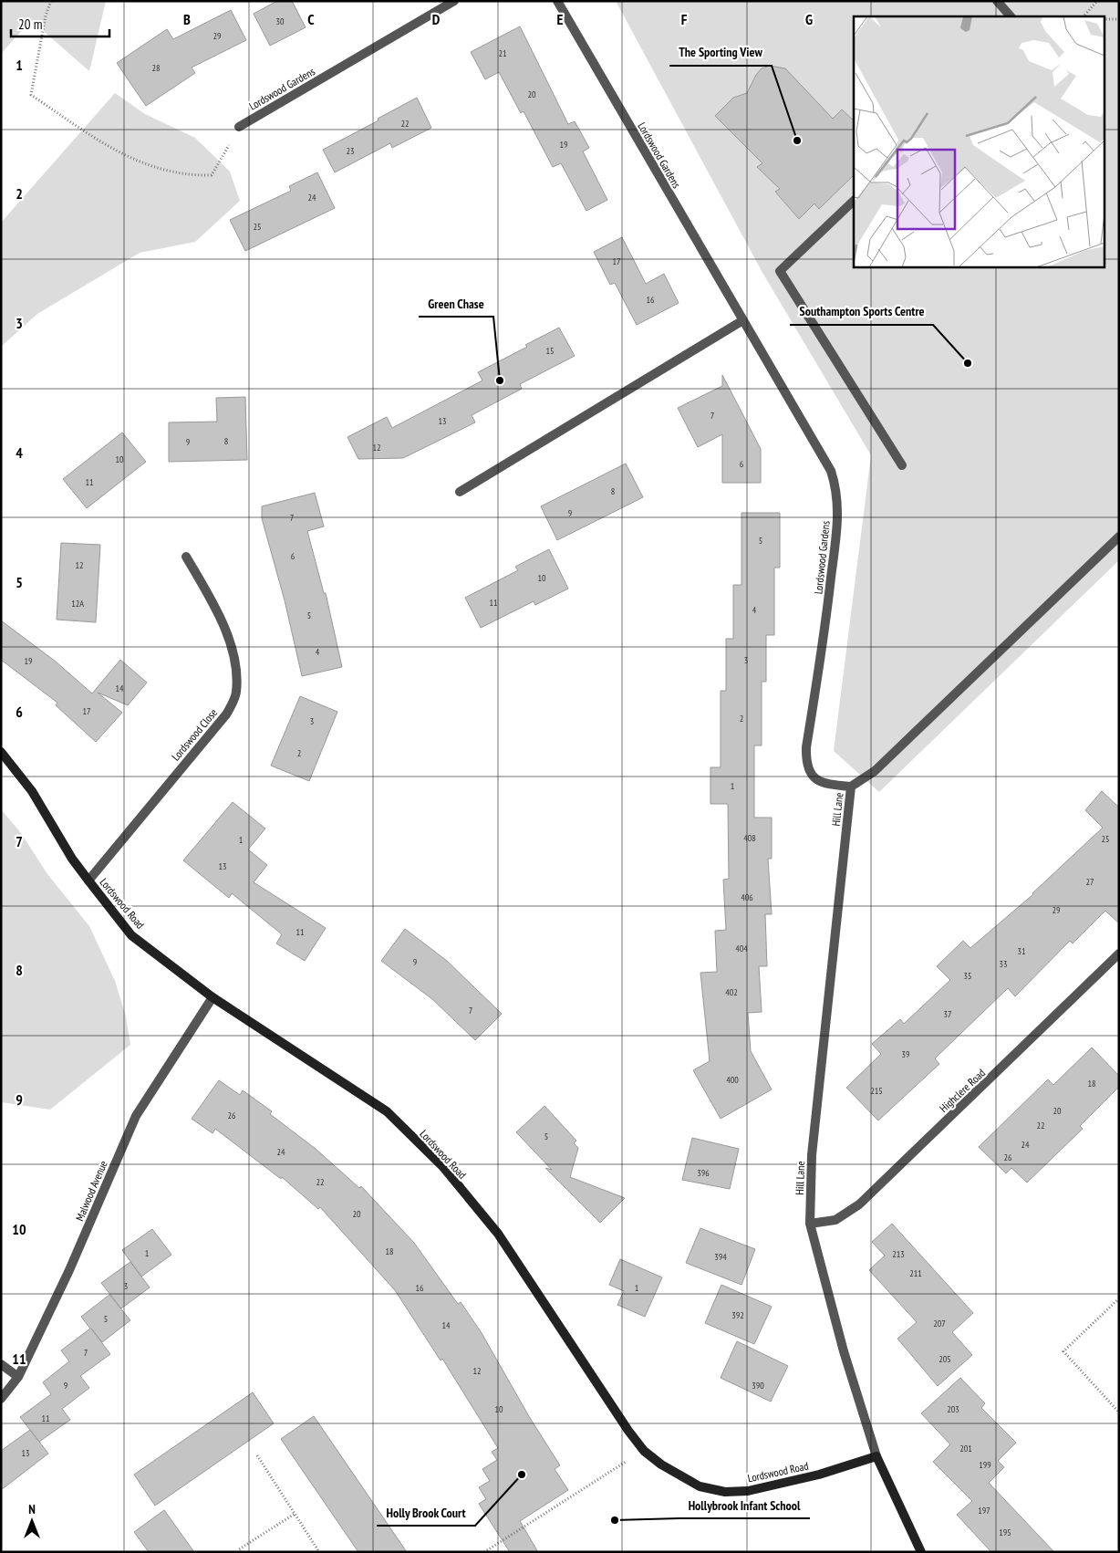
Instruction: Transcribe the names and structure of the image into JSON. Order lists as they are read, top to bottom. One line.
{"streets":{"street":["Lordswood Gardens","Lordswood Close","Hill Lane","Lordswood Road","Highclere Road","Malwood Avenue"]},"crossings":[["Lordswood Gardens","Hill Lane"],["Lordswood Close","Lordswood Road"],["Hill Lane","Lordswood Road"],["Hill Lane","Highclere Road"],["Lordswood Road","Malwood Avenue"]],"places":["The Sporting View","Southampton Sports Centre","Green Chase","Holly Brook Court","Hollybrook Infant School"],"house_numbers":["30","29","21","28","20","22","19","23","24","25","17","16","15","7","13","8","9","12","10","6","11","8","9","7","5","6","12","10","11","12A","4","5","4","3","19","14","17","2","3","2","1","408","25","1","13","27","406","29","11","404","31","9","33","35","402","7","37","39","400","18","215","20","26","22","5","24","24","26","396","22","20","18","1","213","394","211","3","16","1","392","5","207","14","7","205","12","9","390","10","203","11","201","13","199","197","195"],"scale_bar":"20 m","north":"top","grid":{"columns":["B","C","D","E","F","G"],"rows":["1","2","3","4","5","6","7","8","9","10","11"]}}
